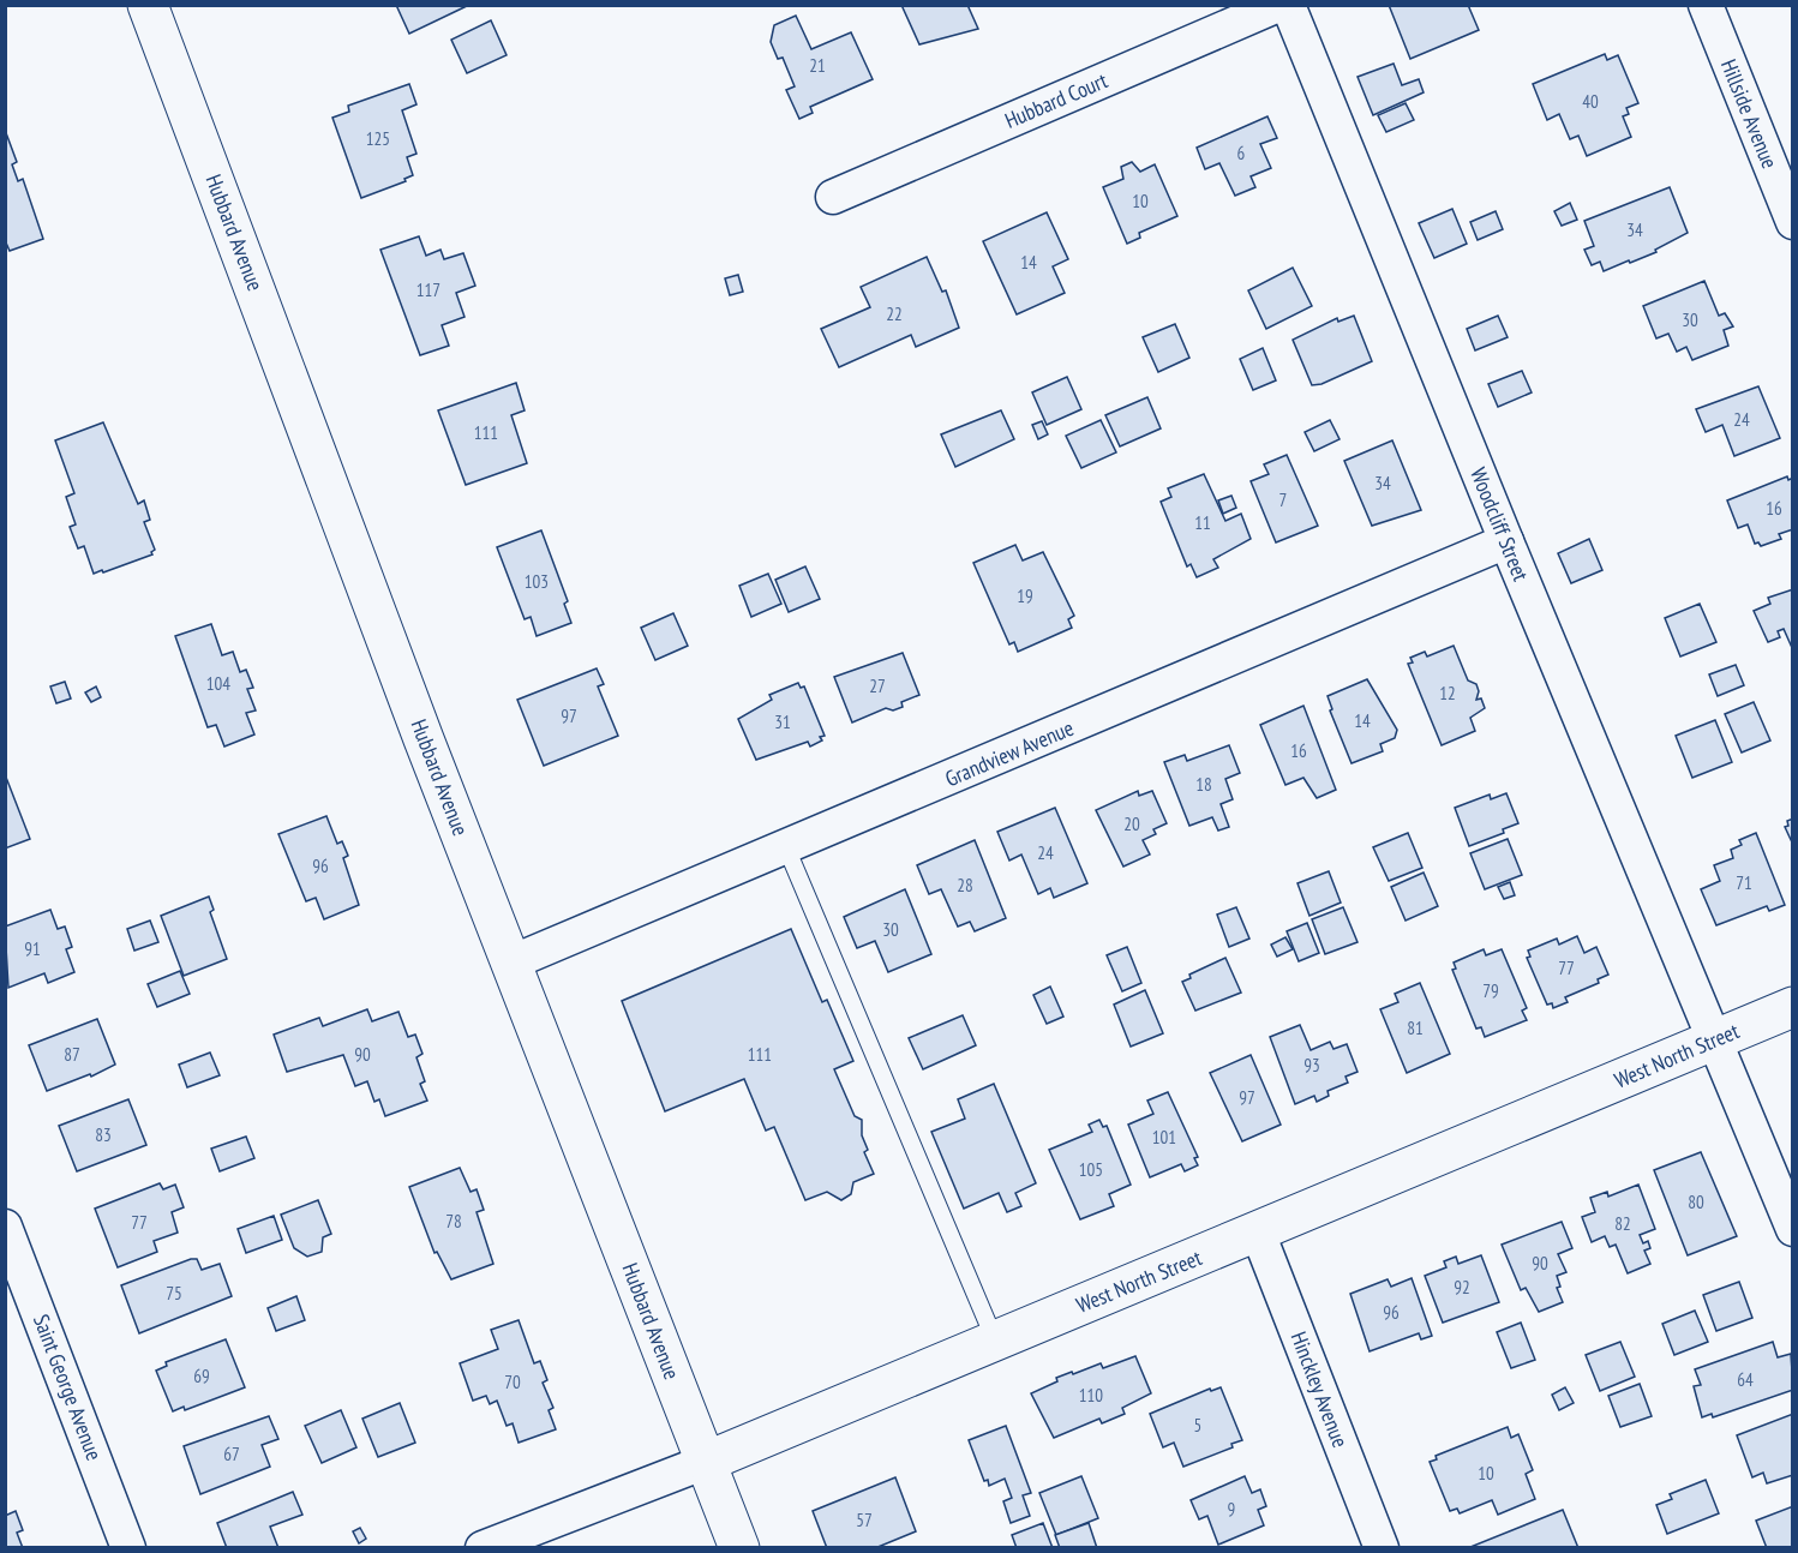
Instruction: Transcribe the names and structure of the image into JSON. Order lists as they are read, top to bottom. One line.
{"streets":{"street":["Hubbard Court","Hillside Avenue","Hubbard Avenue","Woodcliff Street","Grandview Avenue","West North Street","Saint George Avenue","Hinckley Avenue"]},"crossings":[["Hubbard Avenue","Grandview Avenue"],["Hubbard Avenue","West North Street"],["Woodcliff Street","Grandview Avenue"],["Woodcliff Street","West North Street"],["West North Street","Hinckley Avenue"]],"house_numbers":["21","40","125","6","10","34","14","117","22","30","24","111","34","7","16","11","103","19","104","27","12","97","14","31","16","18","20","24","96","71","28","30","91","77","79","81","87","90","111","93","97","83","101","105","80","78","77","82","90","92","75","96","69","64","70","110","5","67","10","9","57"]}
